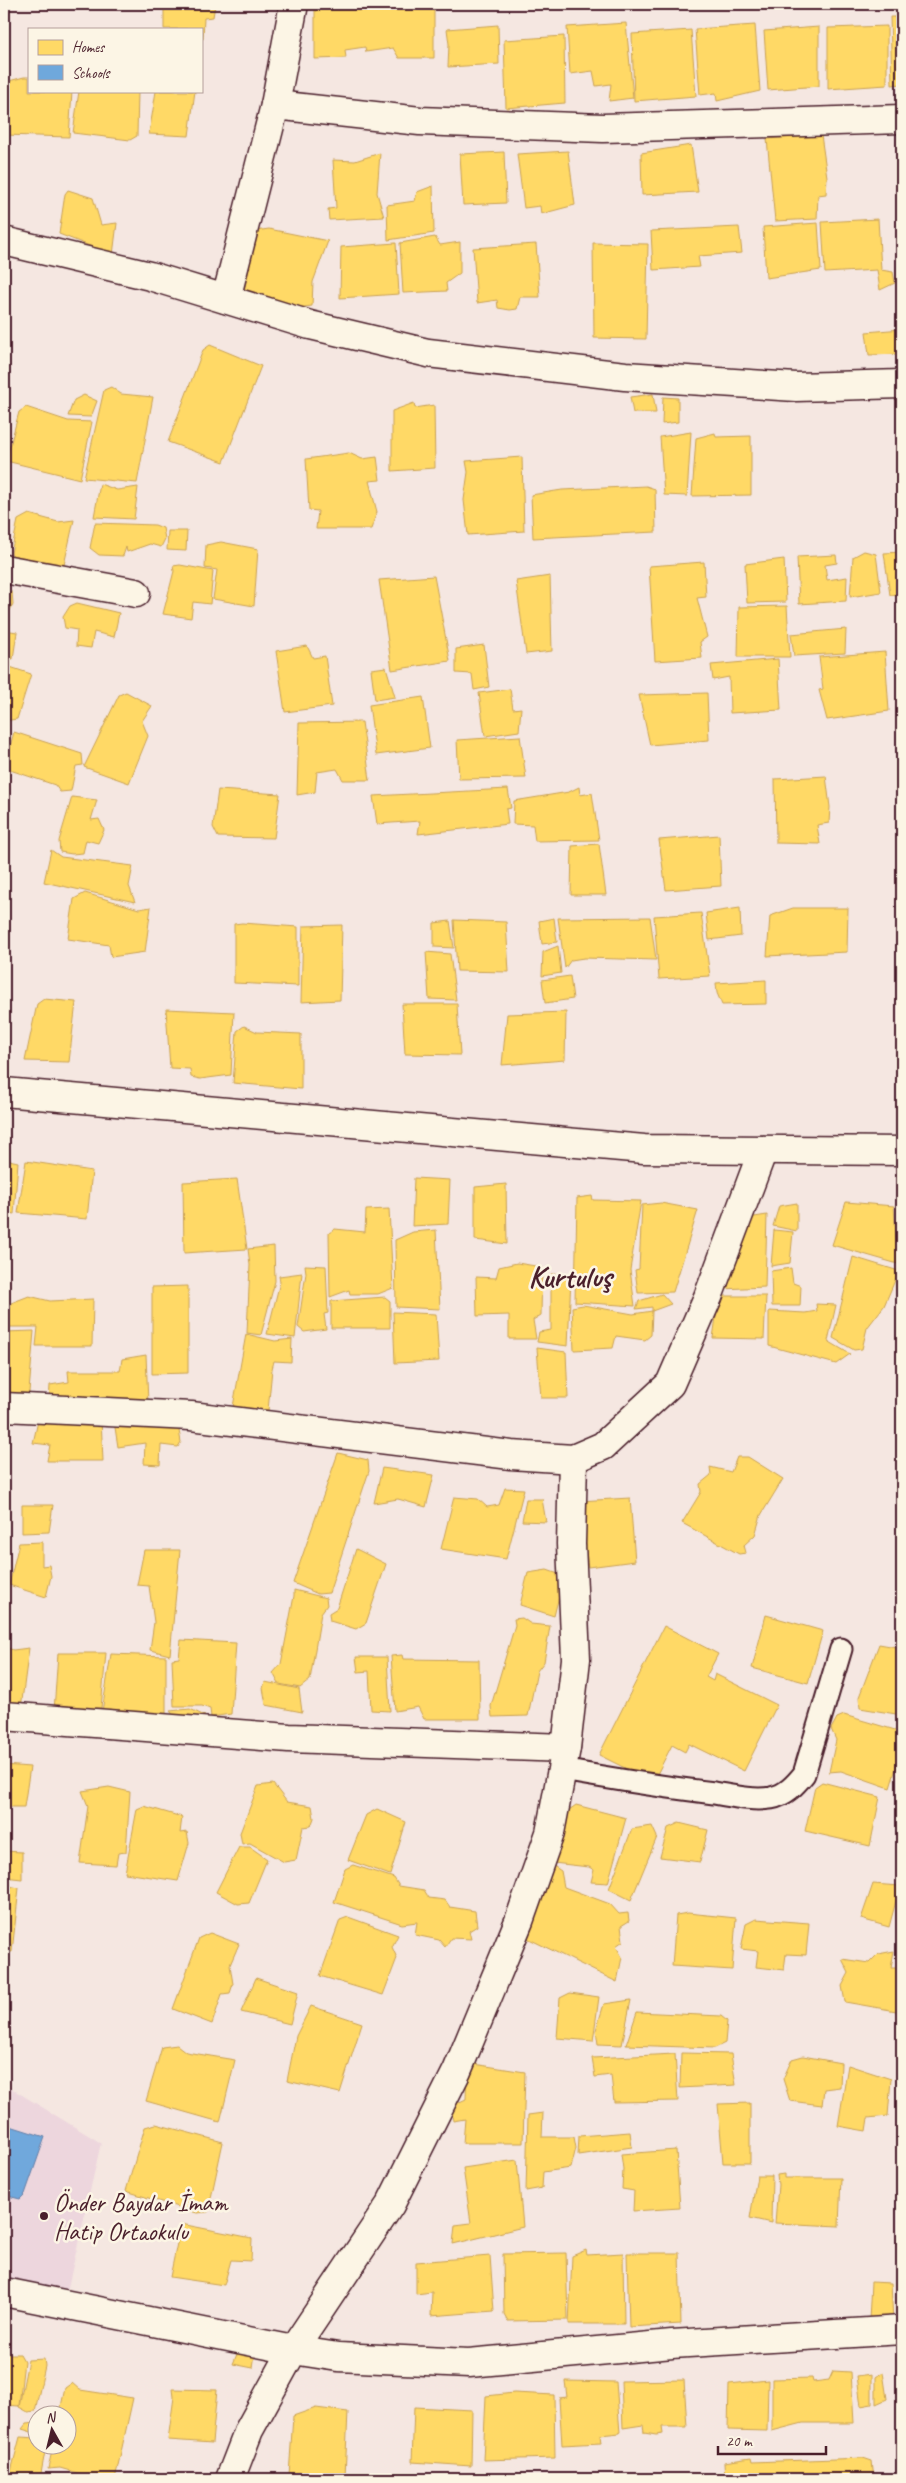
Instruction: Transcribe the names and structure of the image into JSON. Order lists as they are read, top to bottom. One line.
{"districts":["Kurtuluş"],"places":["Önder Baydar İmam Hatip Ortaokulu"],"legend":["Homes","Schools"],"scale_bar":"20 m","north":"top"}
